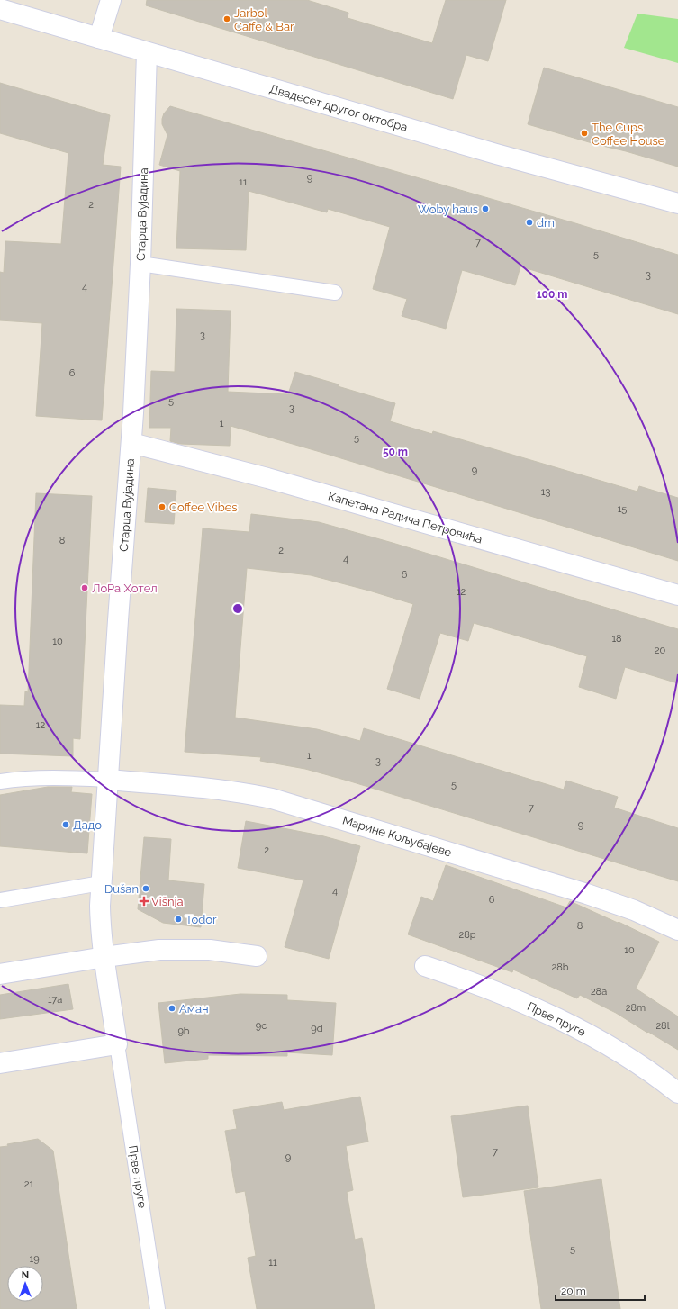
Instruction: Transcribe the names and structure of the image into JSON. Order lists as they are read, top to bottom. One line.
{"streets":{"street":["Двадесет другог октобра","Старца Вујадина","Капетана Радича Петровића","Марине Кољубајеве","Прве пруге"]},"crossings":[["Двадесет другог октобра","Старца Вујадина"],["Старца Вујадина","Капетана Радича Петровића"],["Старца Вујадина","Марине Кољубајеве"],["Старца Вујадина","Прве пруге"]],"places":{"other":["Jarbol Caffe & Bar","The Cups Coffee House","Woby haus","dm","Coffee Vibes","ЛоРа Хотел","Дадо","Dušan","Todor","Аман"],"health":["Višnja"]},"house_numbers":["9","11","2","7","5","3","4","3","6","5","3","1","5","9","13","15","8","2","4","6","12","18","10","20","12","1","3","5","7","9","2","4","6","8","28p","10","28b","28a","17a","28m","9c","28l","9d","9b","7","9","21","5","19","11"],"scale_bar":"20 m","north":"top","rings":["100 m","50 m"]}
